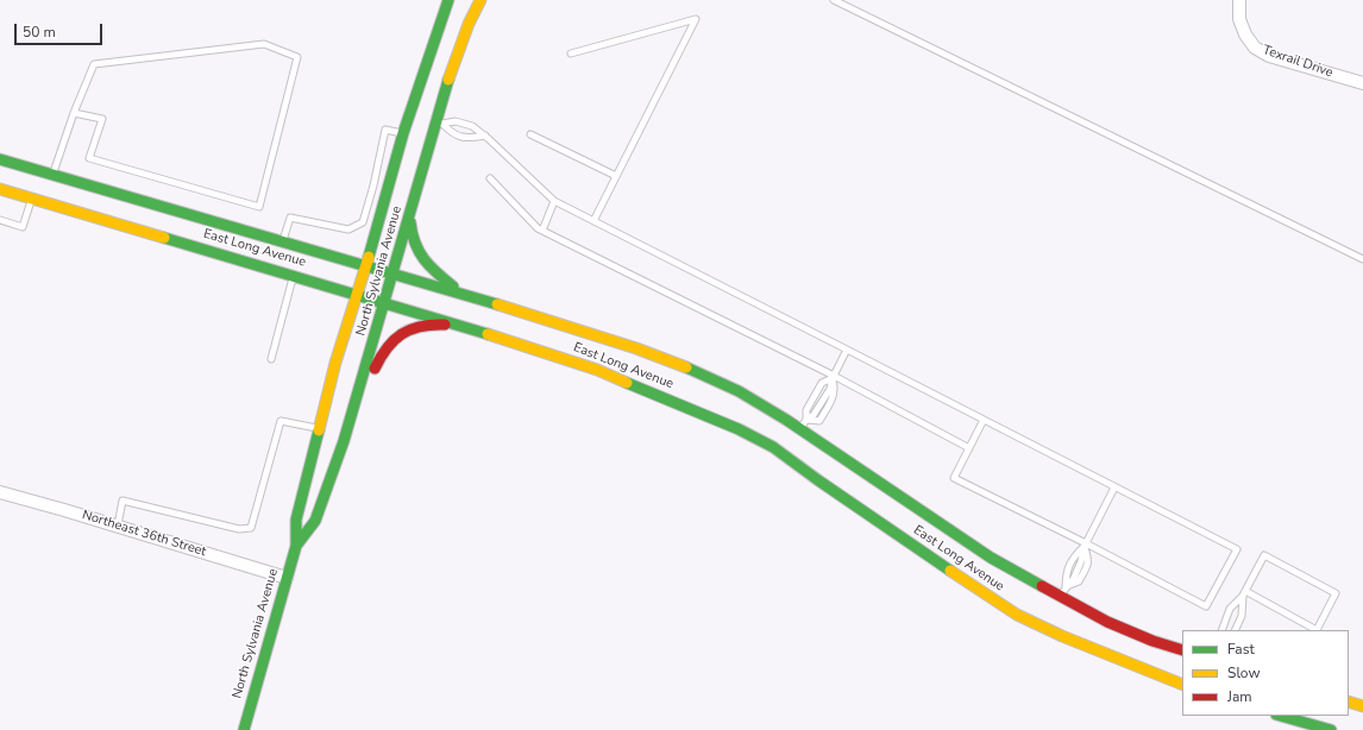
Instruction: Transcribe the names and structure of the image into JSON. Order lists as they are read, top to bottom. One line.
{"streets":{"main road":["East Long Avenue","North Sylvania Avenue"],"street":["Texrail Drive","Northeast 36th Street"]},"crossings":[["East Long Avenue","North Sylvania Avenue"],["North Sylvania Avenue","Northeast 36th Street"]],"legend":["Fast","Slow","Jam"],"scale_bar":"50 m"}
